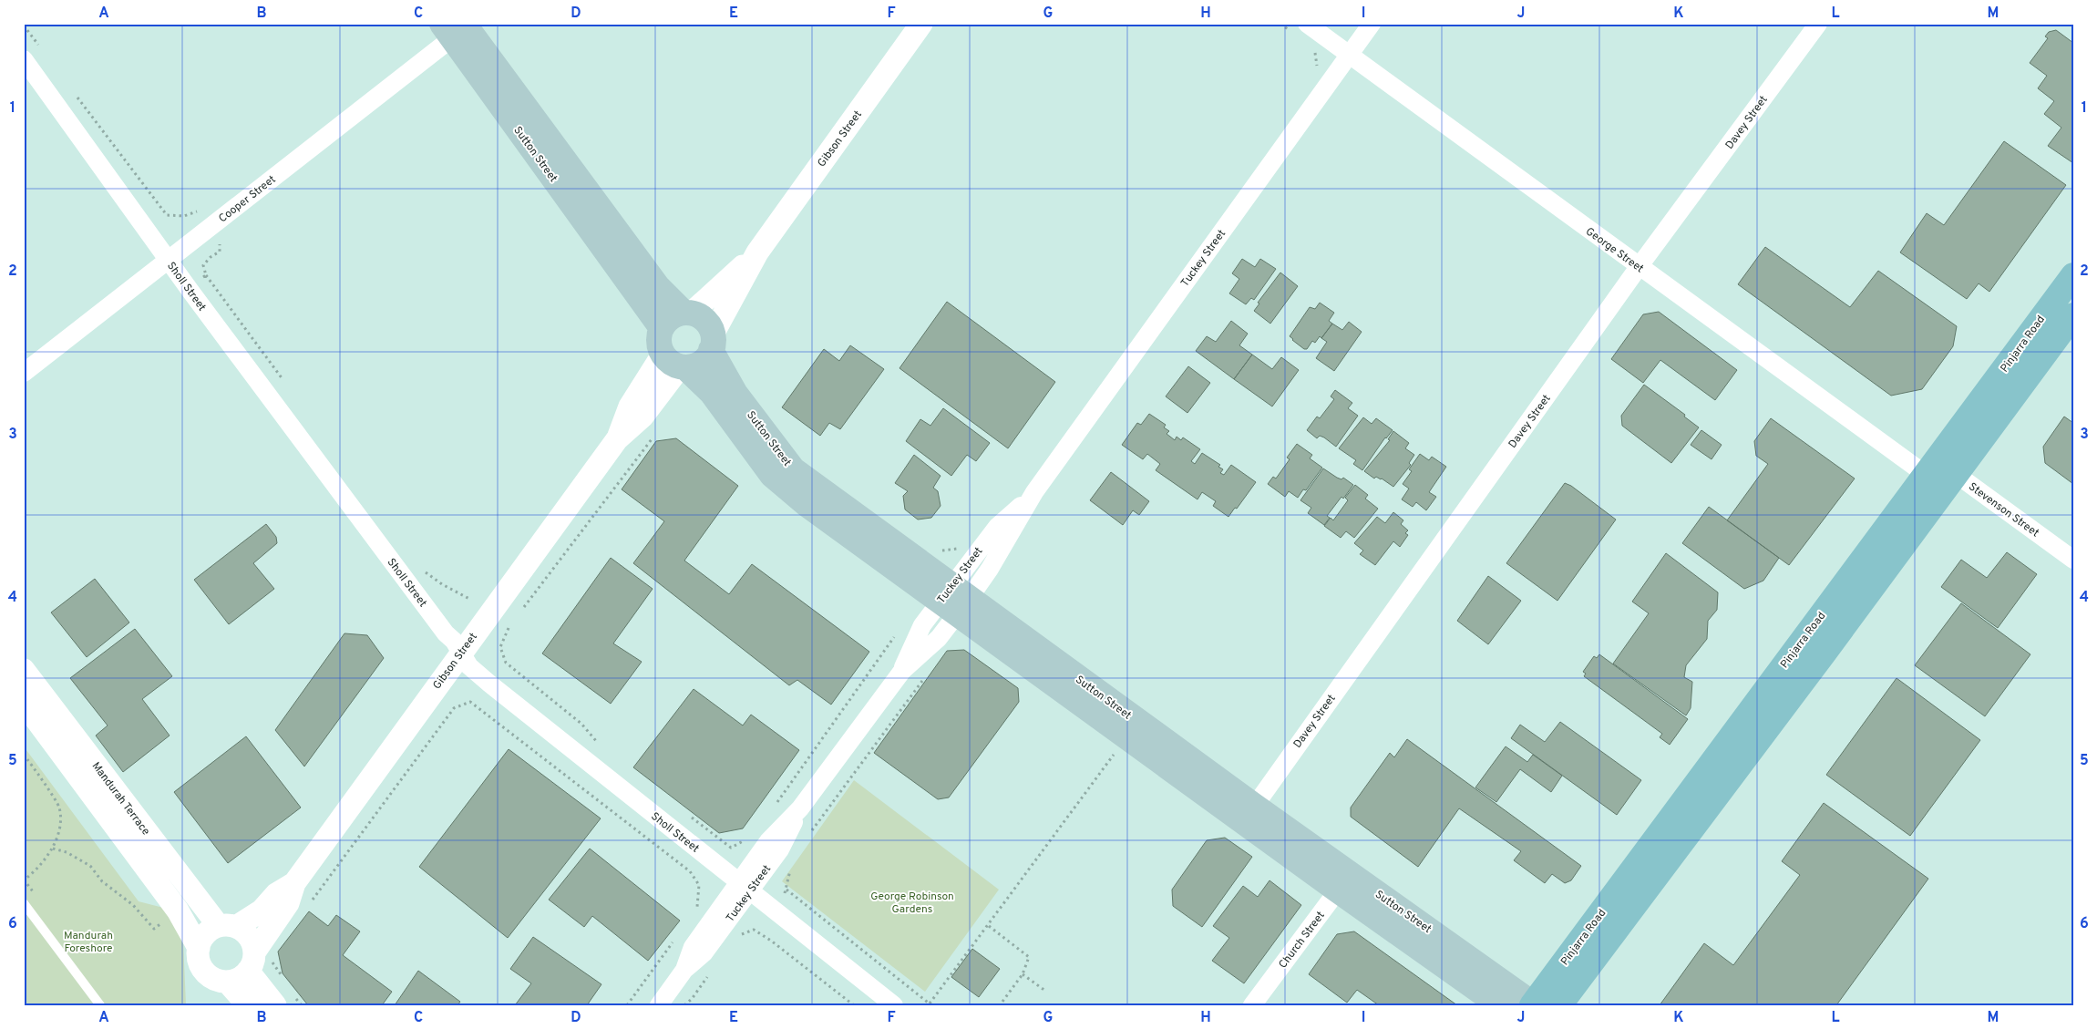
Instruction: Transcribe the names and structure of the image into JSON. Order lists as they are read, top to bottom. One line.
{"streets":{"main road":["Sutton Street","Pinjarra Road"],"street":["Davey Street","Gibson Street","Cooper Street","George Street","Tuckey Street","Sholl Street","Stevenson Street","Mandurah Terrace","Church Street"]},"crossings":[["Davey Street","Sutton Street"],["Davey Street","George Street"],["Gibson Street","Sutton Street"],["Gibson Street","Sholl Street"],["Gibson Street","Mandurah Terrace"],["Sutton Street","Cooper Street"],["Sutton Street","Tuckey Street"],["Sutton Street","Pinjarra Road"],["Sutton Street","Church Street"],["Cooper Street","Sholl Street"],["George Street","Tuckey Street"],["George Street","Pinjarra Road"],["George Street","Stevenson Street"],["Tuckey Street","Sholl Street"],["Pinjarra Road","Stevenson Street"]],"parks":["George Robinson Gardens","Mandurah Foreshore"],"grid":{"columns":["A","B","C","D","E","F","G","H","I","J","K","L","M"],"rows":["1","2","3","4","5","6"]}}
